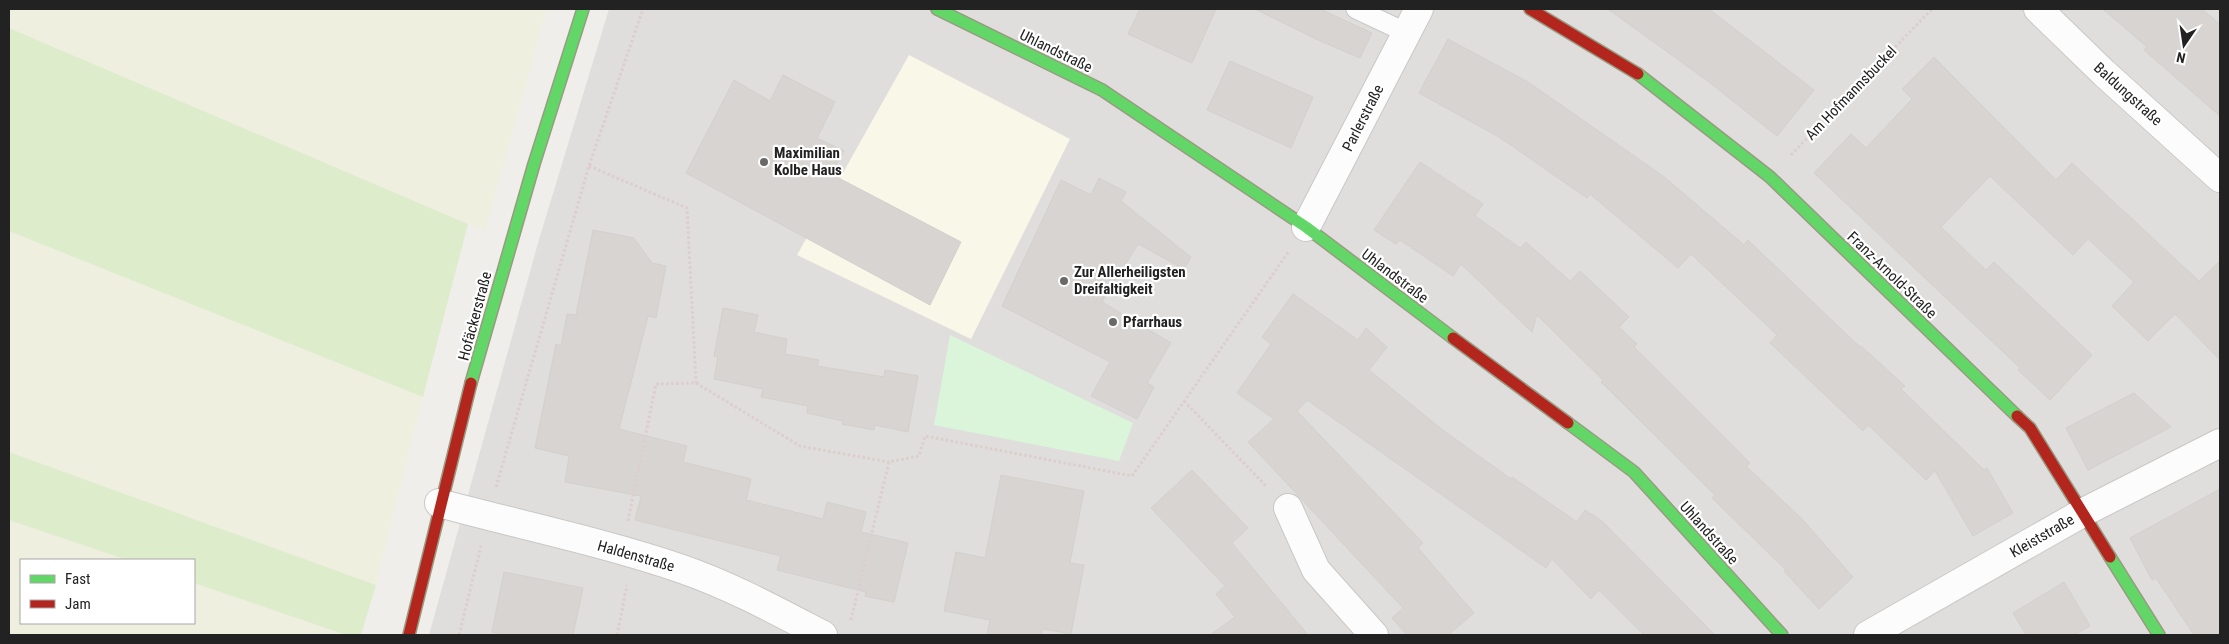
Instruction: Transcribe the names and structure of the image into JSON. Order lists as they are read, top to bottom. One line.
{"streets":{"street":["Uhlandstraße","Baldungstraße","Parlerstraße","Franz-Arnold-Straße","Hofäckerstraße","Kleiststraße","Haldenstraße"],"path":["Am Hofmannsbuckel"]},"crossings":[["Uhlandstraße","Parlerstraße"],["Am Hofmannsbuckel","Franz-Arnold-Straße"],["Franz-Arnold-Straße","Kleiststraße"],["Hofäckerstraße","Haldenstraße"]],"places":["Maximilian Kolbe Haus","Zur Allerheiligsten Dreifaltigkeit","Pfarrhaus"],"legend":["Fast","Jam"],"north":"bottom"}
